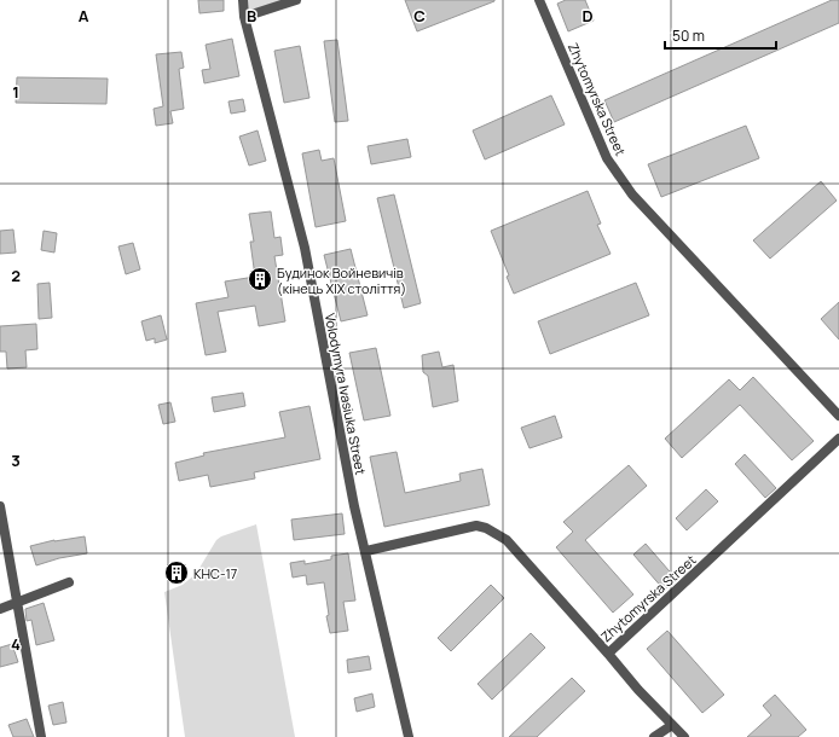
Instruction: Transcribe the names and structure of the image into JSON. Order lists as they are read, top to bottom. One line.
{"streets":{"street":["Zhytomyrska Street","Volodymyra Ivasiuka Street"]},"crossings":[["Zhytomyrska Street","Volodymyra Ivasiuka Street"]],"places":{"building":["Будинок Войневичів (кінець ХІХ століття)","КНС-17"]},"scale_bar":"50 m","grid":{"columns":["A","B","C","D"],"rows":["1","2","3","4"]}}
